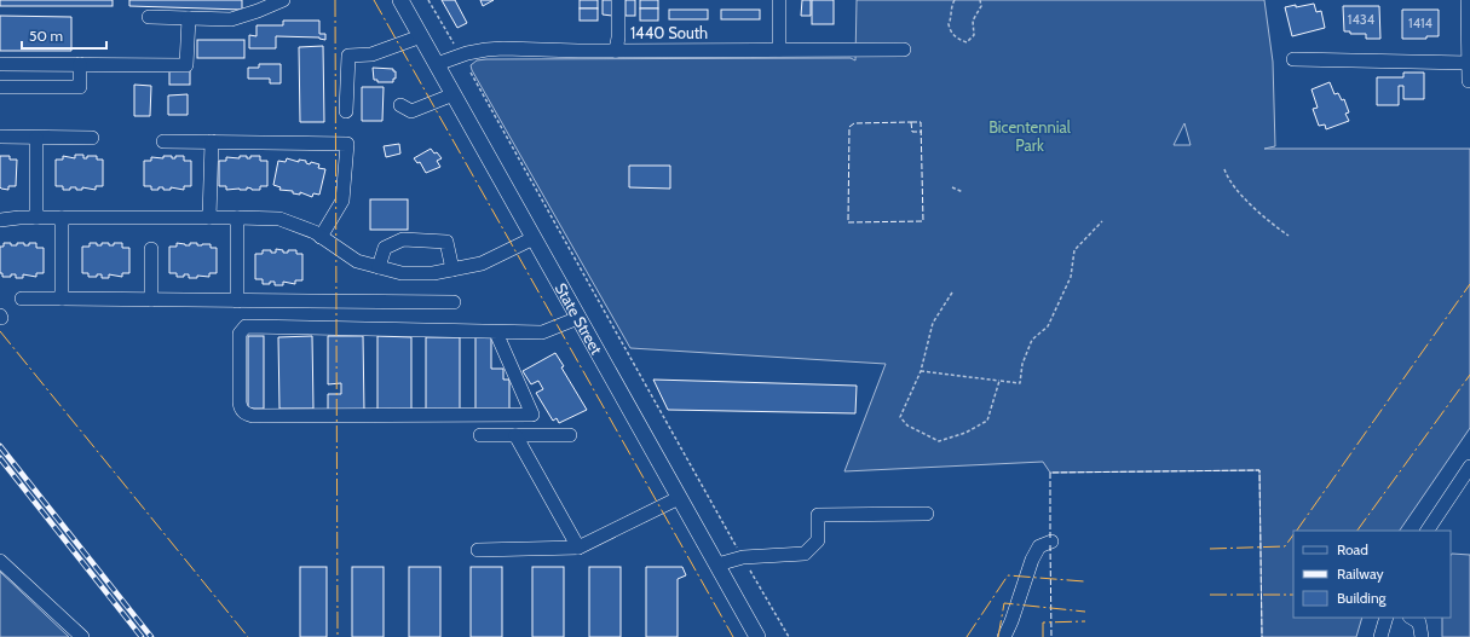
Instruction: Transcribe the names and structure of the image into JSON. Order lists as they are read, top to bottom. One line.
{"streets":{"main road":["State Street"],"street":["1440 South"]},"crossings":[["1440 South","State Street"]],"parks":["Bicentennial Park"],"house_numbers":["1434","1414"],"legend":["Road","Railway","Building"],"scale_bar":"50 m"}
